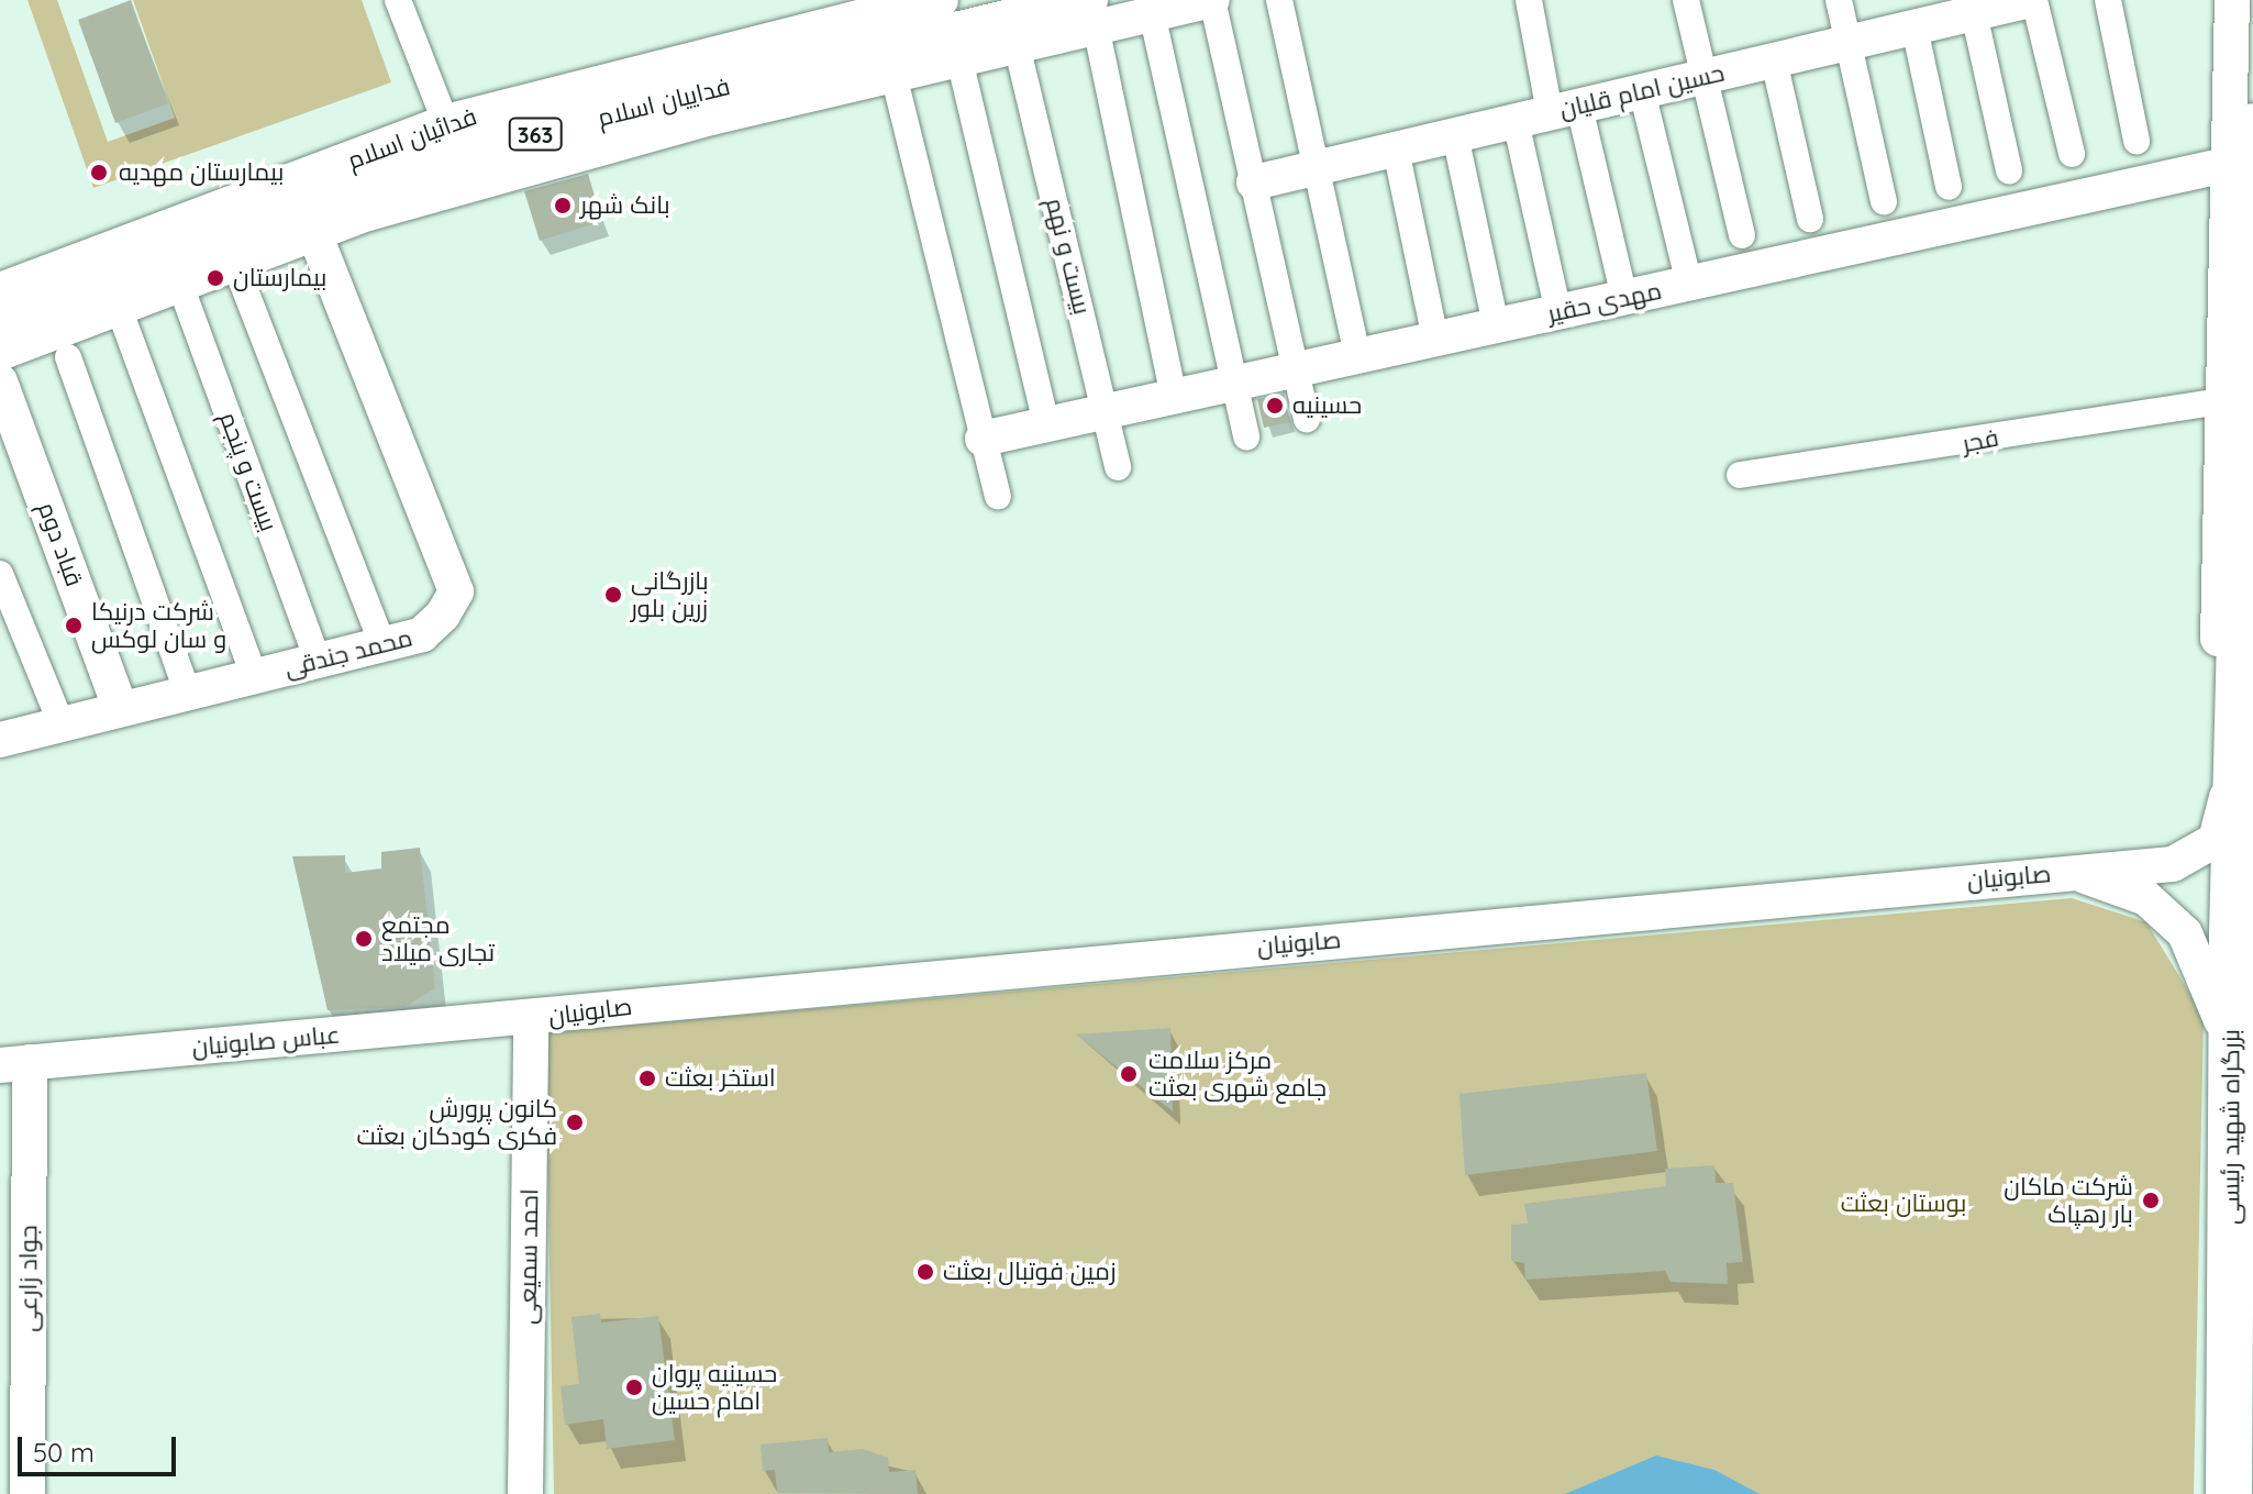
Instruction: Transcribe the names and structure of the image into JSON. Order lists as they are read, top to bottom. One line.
{"streets":{"highway":["بزرگراه شهید رئیسی"],"main road":["فداییان اسلام","363","فدائیان اسلام"],"street":["حسین امام قلیان","بیست و نهم","مهدی حقیر","فجر","بیست و پنجم","قباد دوم","محمد جندقی","صابونیان","عباس صابونیان","احمد سمیعی","جواد زارعی"]},"crossings":[["فداییان اسلام","محمد جندقی"],["بیست و نهم","مهدی حقیر"],["فجر","بزرگراه شهید رئیسی"],["بیست و پنجم","محمد جندقی"],["قباد دوم","محمد جندقی"],["صابونیان","عباس صابونیان"],["صابونیان","احمد سمیعی"],["عباس صابونیان","احمد سمیعی"],["عباس صابونیان","جواد زارعی"]],"parks":["بوستان بعثت"],"places":["بیمارستان مهدیه","بانک شهر","بیمارستان","حسینیه","بازرگانی زرین بلور","شرکت درنیکا و سان لوکس","مجتمع تجاری میلاد","مرکز سلامت جامع شهری بعثت","استخر بعثت","کانون پرورش فکری کودکان بعثت","شرکت ماکان بار رهپاک","زمین فوتبال بعثت","حسینیه پروان امام حسین"],"scale_bar":"50 m"}
